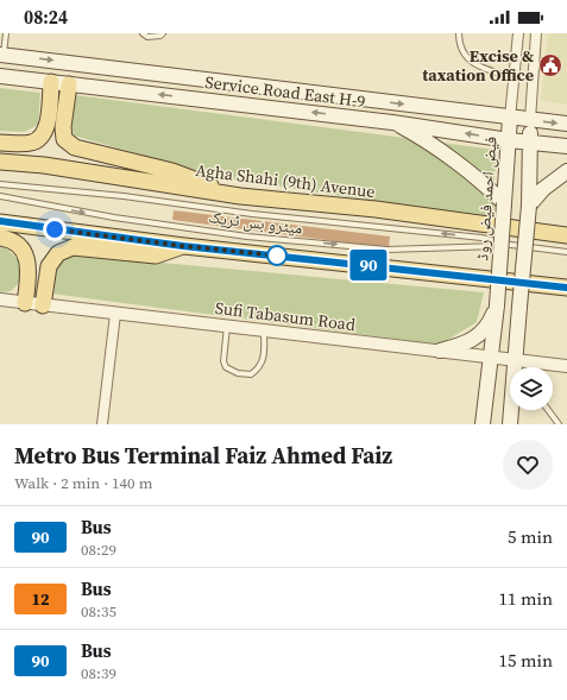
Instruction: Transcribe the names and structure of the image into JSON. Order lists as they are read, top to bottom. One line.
{"streets":{"main road":["Service Road East H-9","Agha Shahi (9th) Avenue","فیض احمد فیض روڈ"],"street":["Sufi Tabasum Road"],"lane":["میٹرو بس ٹریک"]},"crossings":[["Service Road East H-9","فیض احمد فیض روڈ"],["فیض احمد فیض روڈ","Sufi Tabasum Road"]],"places":{"public building":["Excise & taxation Office"]},"lines":["bus line 90"],"page":{"status":"08:24","on_map":"90","heading":["Metro Bus Terminal Faiz Ahmed Faiz","Walk · 2 min · 140 m"],"list":[{"mark":"90","name":"Bus","note":"08:29","value":"5 min"},{"mark":"12","name":"Bus","note":"08:35","value":"11 min"},{"mark":"90","name":"Bus","note":"08:39","value":"15 min"}]}}
